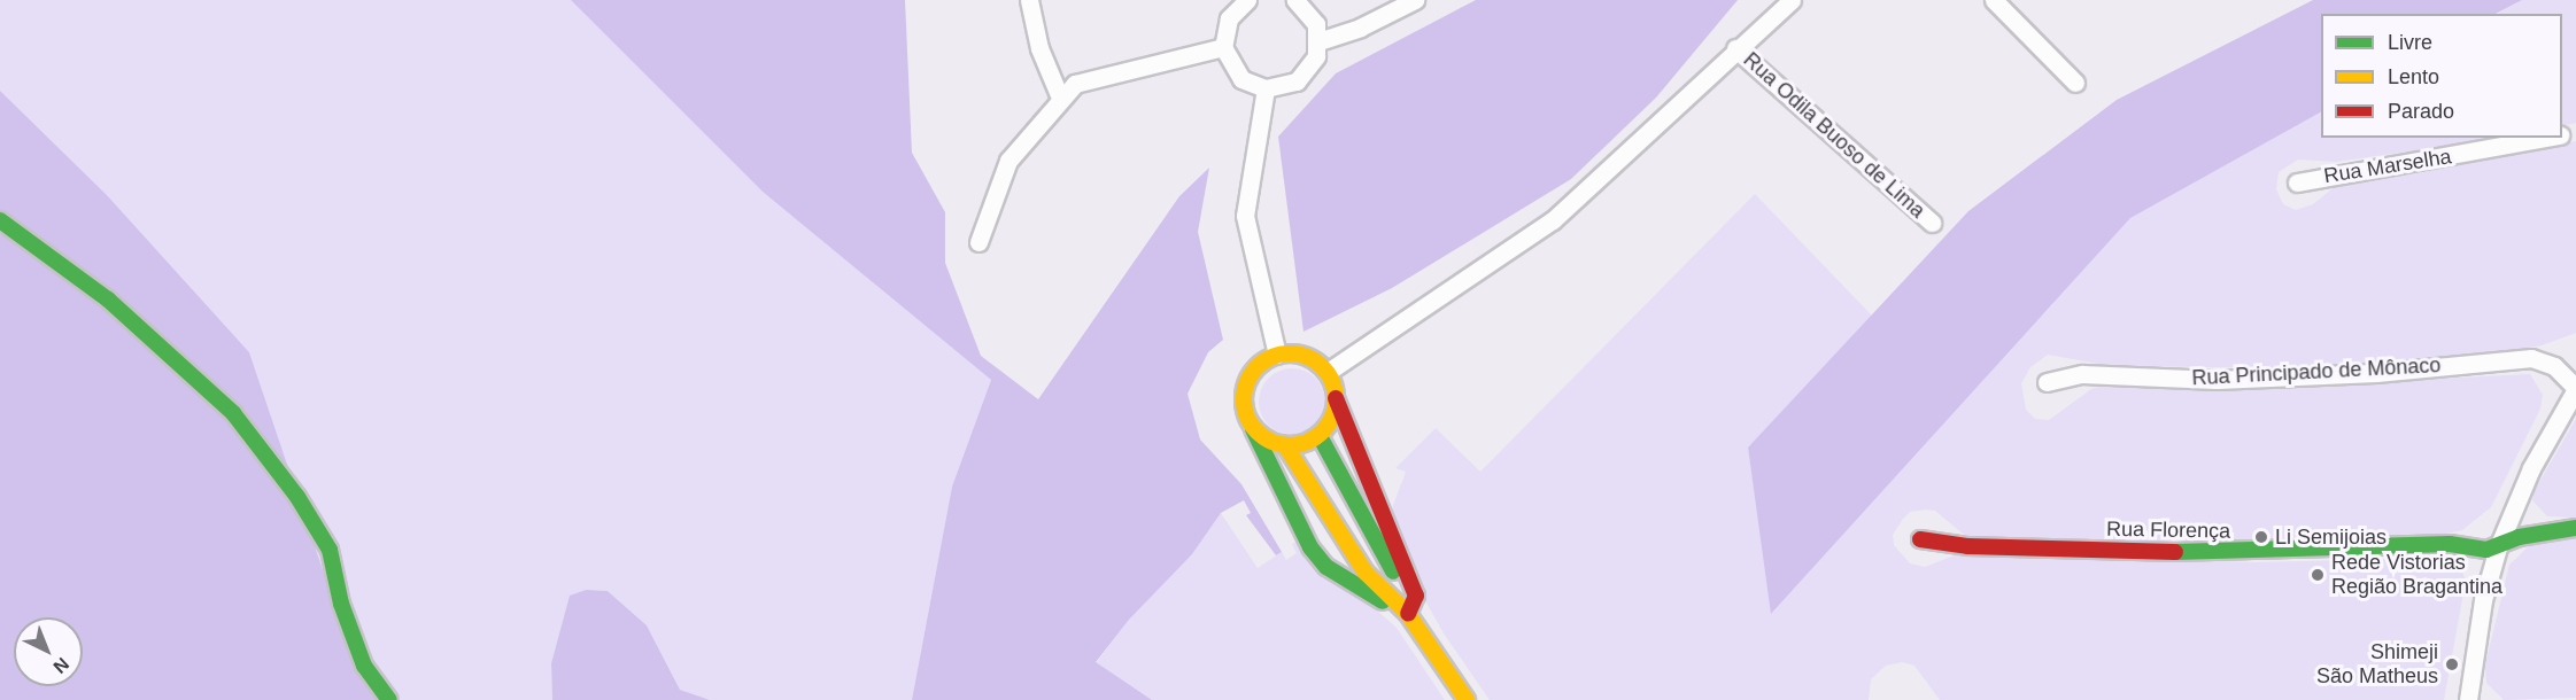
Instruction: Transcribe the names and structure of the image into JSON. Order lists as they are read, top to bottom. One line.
{"streets":{"street":["Rua Odila Buoso de Lima","Rua Marselha","Rua Principado de Mônaco","Rua Florença"]},"places":["Li Semijoias","Rede Vistorias Região Bragantina","Shimeji São Matheus"],"legend":["Livre","Lento","Parado"],"north":"bottom right"}
